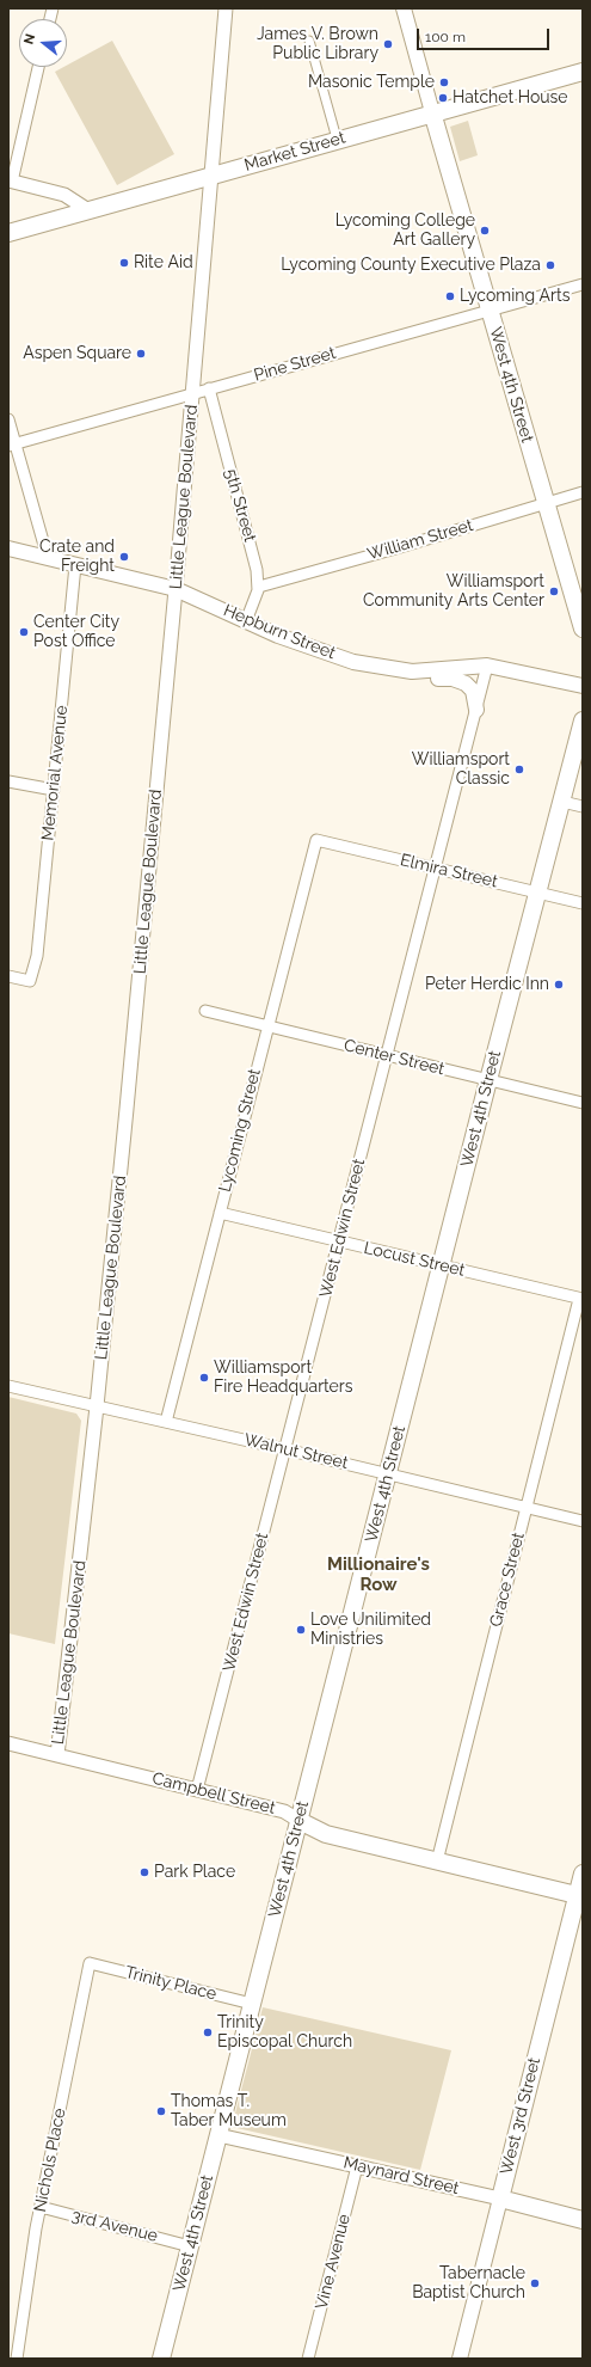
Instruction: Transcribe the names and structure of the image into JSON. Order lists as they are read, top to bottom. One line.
{"streets":{"main road":["Market Street","West 4th Street","Hepburn Street","Campbell Street","West 3rd Street","Maynard Street"],"street":["Pine Street","Little League Boulevard","5th Street","William Street","Memorial Avenue","Elmira Street","Center Street","Lycoming Street","West Edwin Street","Locust Street","Walnut Street","Grace Street","Trinity Place","Nichols Place","3rd Avenue","Vine Avenue"]},"crossings":[["Market Street","West 4th Street"],["Market Street","Little League Boulevard"],["Pine Street","West 4th Street"],["Pine Street","Little League Boulevard"],["Pine Street","5th Street"],["West 4th Street","William Street"],["West 4th Street","Elmira Street"],["West 4th Street","Center Street"],["West 4th Street","Locust Street"],["West 4th Street","Walnut Street"],["West 4th Street","Campbell Street"],["West 4th Street","Trinity Place"],["West 4th Street","Maynard Street"],["West 4th Street","3rd Avenue"],["Little League Boulevard","Hepburn Street"],["Little League Boulevard","Walnut Street"],["Little League Boulevard","Campbell Street"],["5th Street","William Street"],["Hepburn Street","Memorial Avenue"],["Hepburn Street","West Edwin Street"],["Elmira Street","Lycoming Street"],["Elmira Street","West Edwin Street"],["Center Street","Lycoming Street"],["Center Street","West Edwin Street"],["Lycoming Street","Locust Street"],["Lycoming Street","Walnut Street"],["West Edwin Street","Locust Street"],["West Edwin Street","Walnut Street"],["West Edwin Street","Campbell Street"],["Locust Street","Grace Street"],["Walnut Street","Grace Street"],["Grace Street","Campbell Street"],["Campbell Street","West 3rd Street"],["Trinity Place","Nichols Place"],["West 3rd Street","Maynard Street"],["Nichols Place","3rd Avenue"],["Maynard Street","Vine Avenue"]],"districts":["Millionaire's Row"],"places":["James V. Brown Public Library","Masonic Temple","Hatchet House","Lycoming College Art Gallery","Rite Aid","Lycoming County Executive Plaza","Lycoming Arts","Aspen Square","Crate and Freight","Williamsport Community Arts Center","Center City Post Office","Williamsport Classic","Peter Herdic Inn","Williamsport Fire Headquarters","Love Unilimited Ministries","Park Place","Trinity Episcopal Church","Thomas T. Taber Museum","Tabernacle Baptist Church"],"scale_bar":"100 m","north":"left"}
